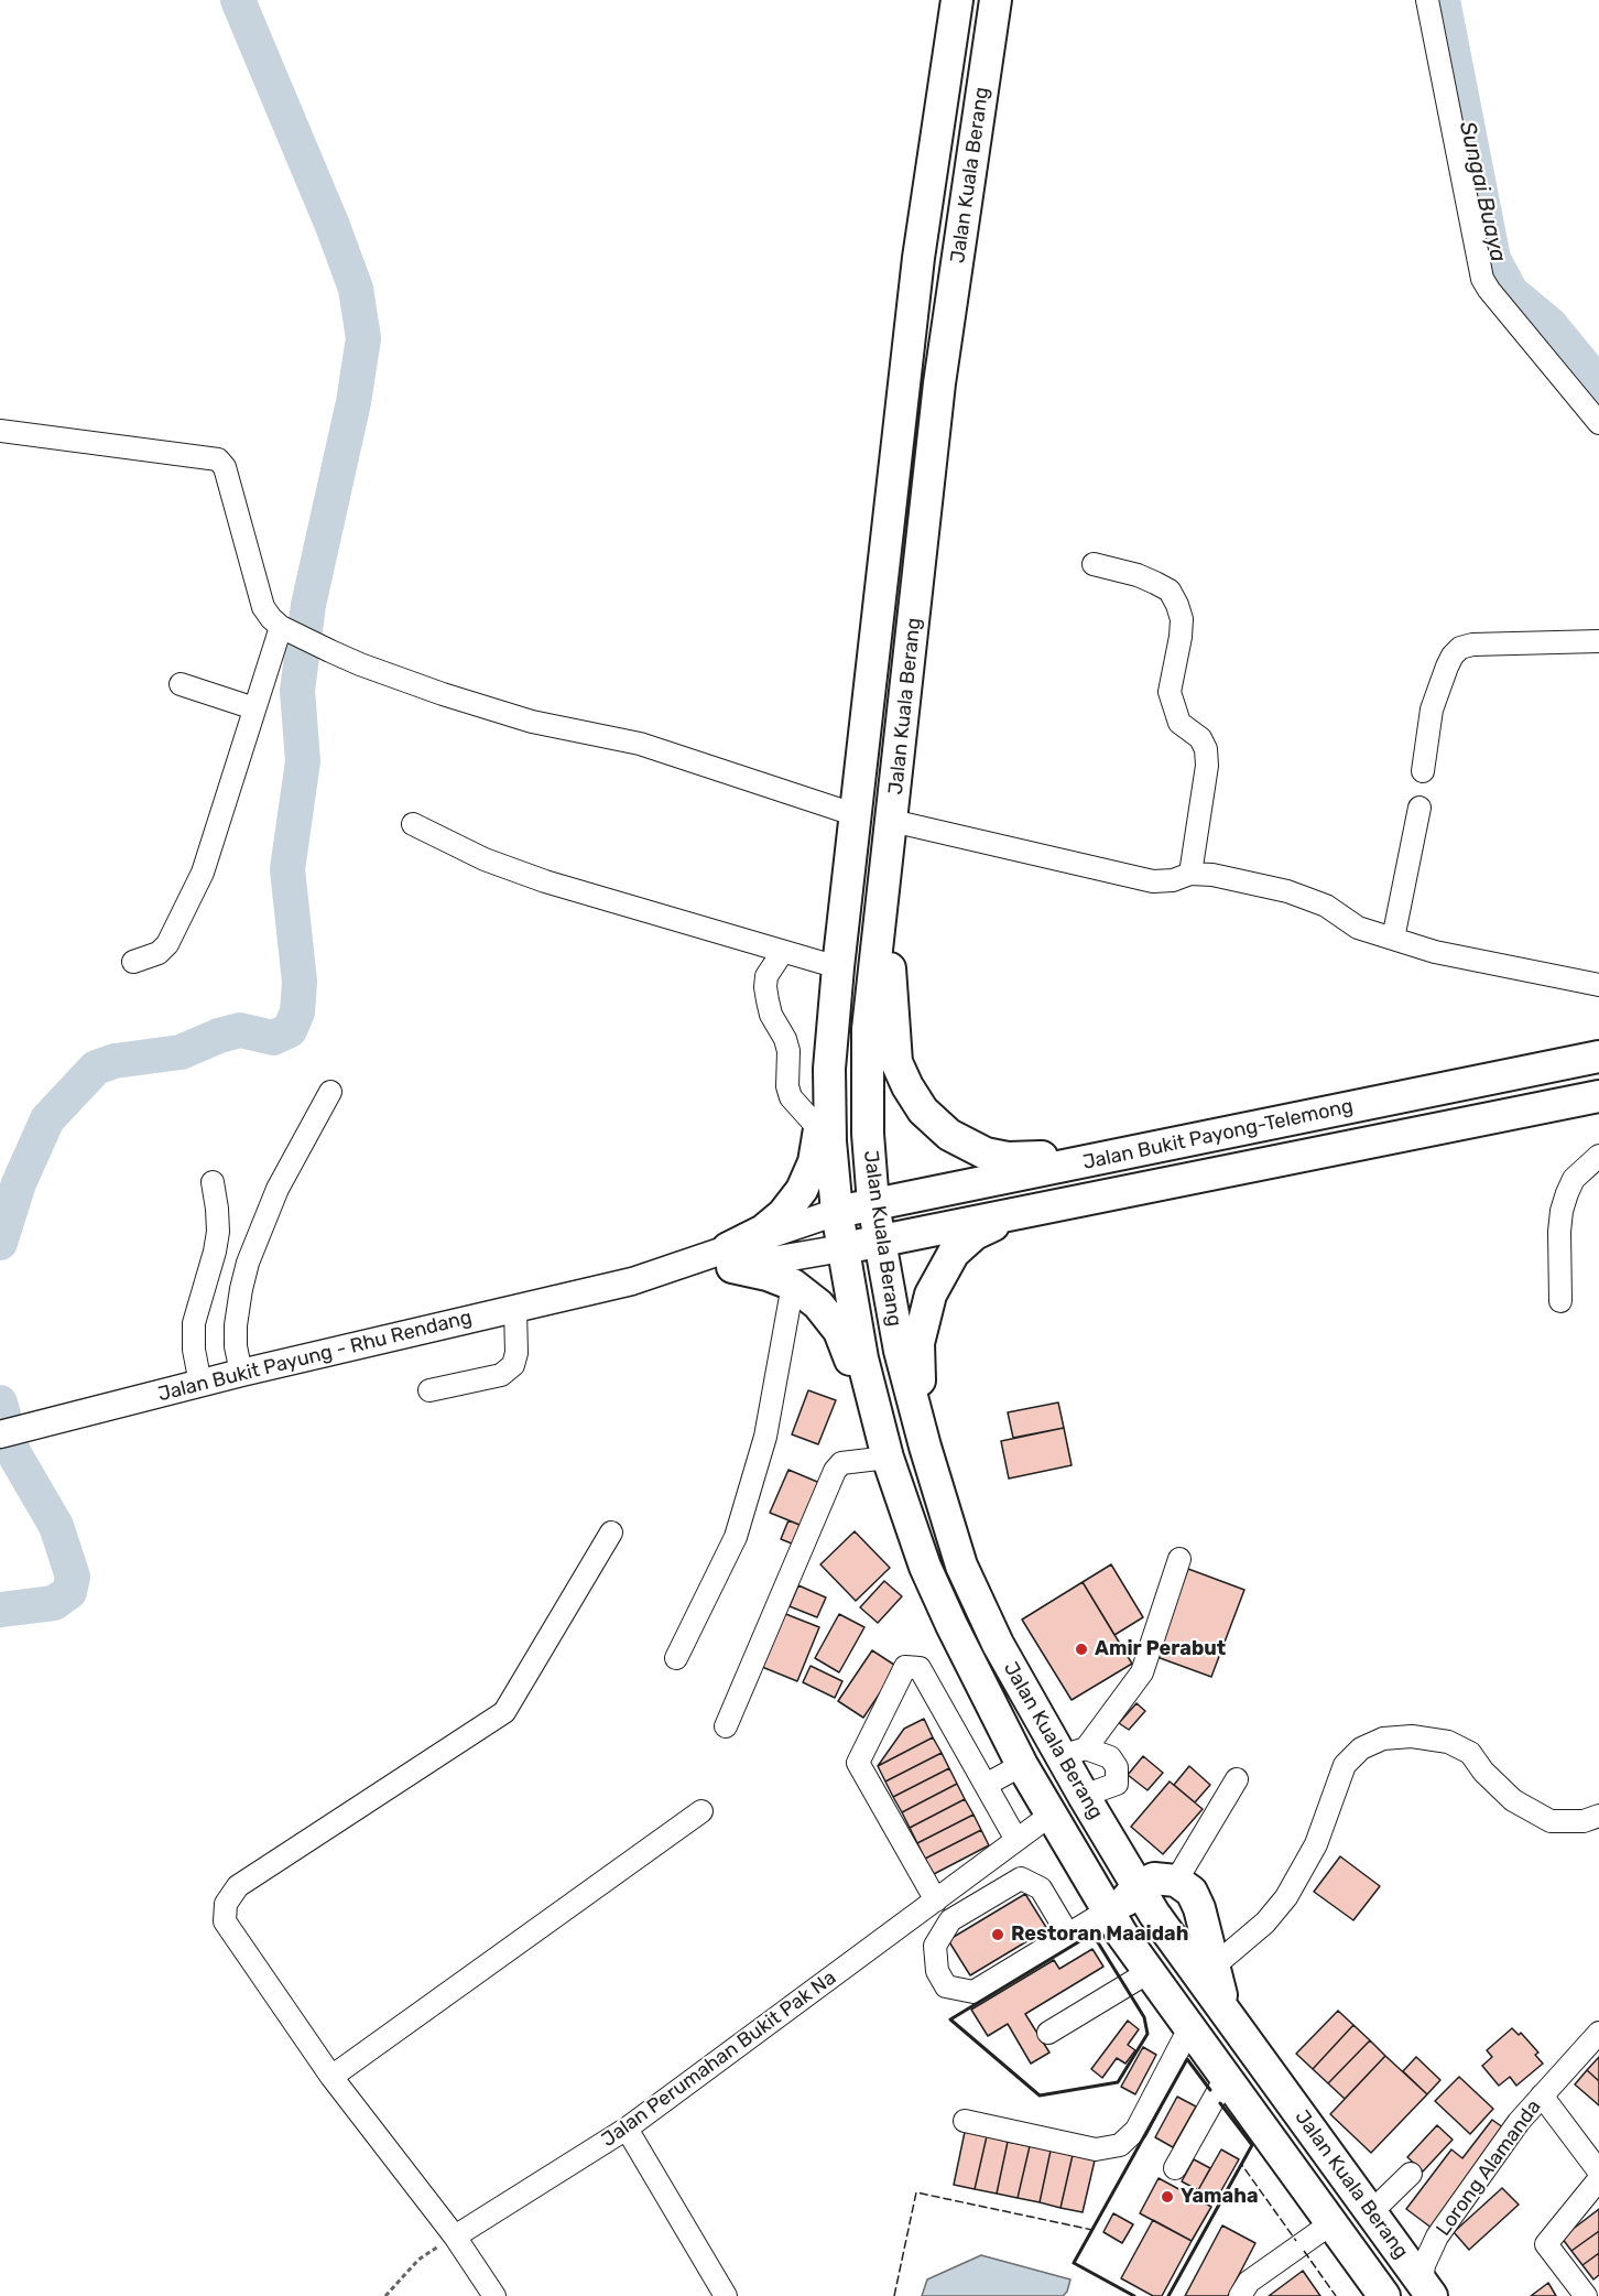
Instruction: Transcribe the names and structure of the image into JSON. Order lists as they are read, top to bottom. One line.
{"streets":{"highway":["Jalan Kuala Berang","Jalan Bukit Payong-Telemong"],"main road":["Jalan Bukit Payung - Rhu Rendang"],"street":["Jalan Perumahan Bukit Pak Na","Lorong Alamanda"]},"crossings":[["Jalan Kuala Berang","Jalan Bukit Payong-Telemong"],["Jalan Kuala Berang","Jalan Perumahan Bukit Pak Na"],["Jalan Kuala Berang","Lorong Alamanda"]],"water":["Sungai Buaya"],"places":["Amir Perabut","Restoran Maaidah","Yamaha"]}
